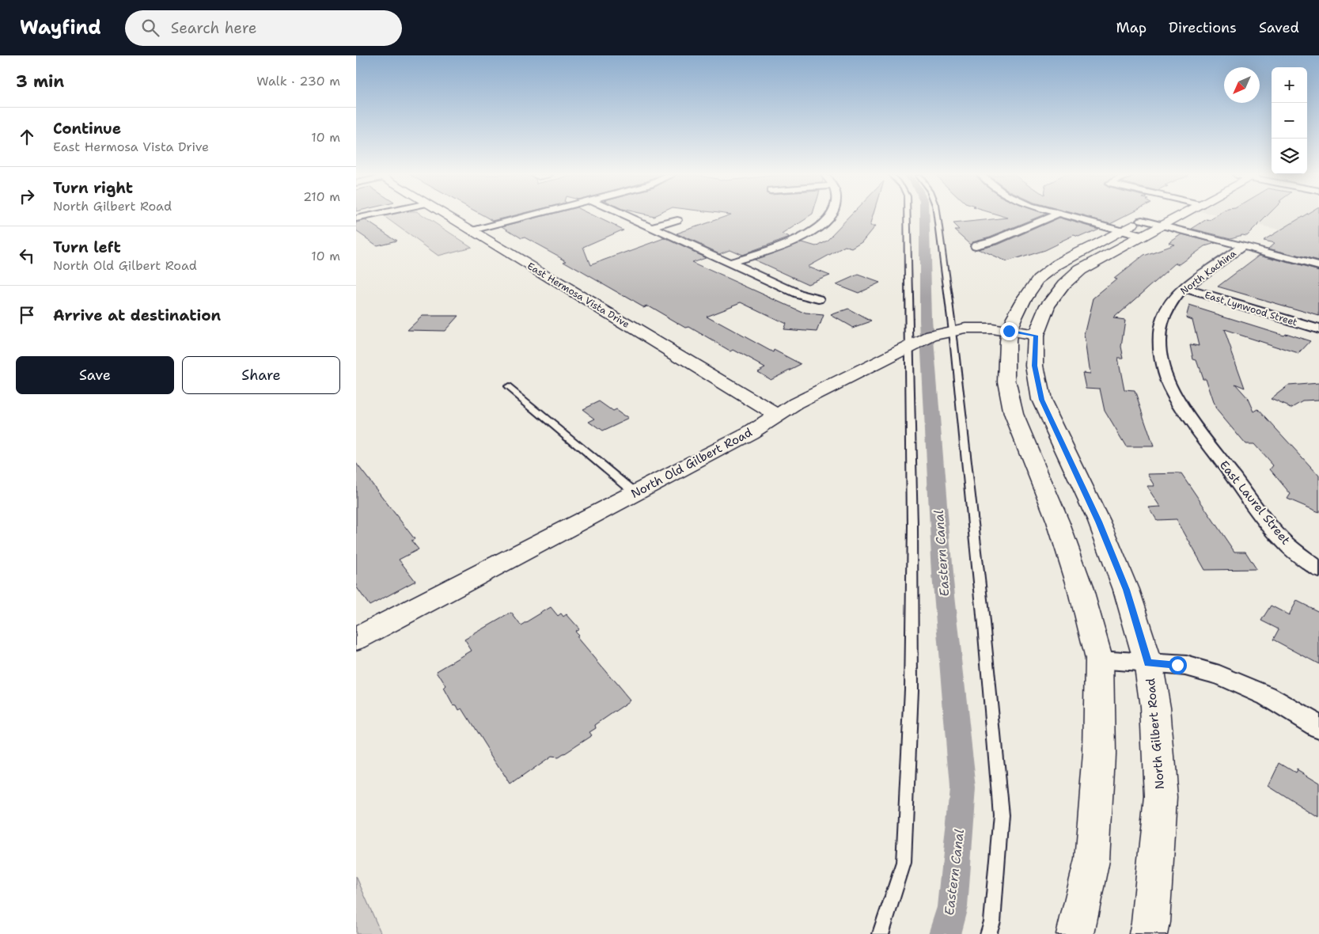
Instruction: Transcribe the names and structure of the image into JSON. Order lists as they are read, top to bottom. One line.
{"streets":{"main road":["East Hermosa Vista Drive","North Old Gilbert Road","North Gilbert Road"],"street":["North Kachina","East Lynwood Street","East Laurel Street"]},"crossings":[["North Kachina","East Lynwood Street"],["North Kachina","East Laurel Street"],["East Hermosa Vista Drive","North Old Gilbert Road"],["North Old Gilbert Road","North Gilbert Road"]],"water":["Eastern Canal"],"north":"bottom left","page":{"header":"Wayfind","search":"Search here","nav":["Map","Directions","Saved"],"heading":["3 min","Walk · 230 m"],"map_buttons":["+","−"],"list":[["Continue","East Hermosa Vista Drive","10 m"],["Turn right","North Gilbert Road","210 m"],["Turn left","North Old Gilbert Road","10 m"],"Arrive at destination"],"buttons":["Save","Share"]}}
